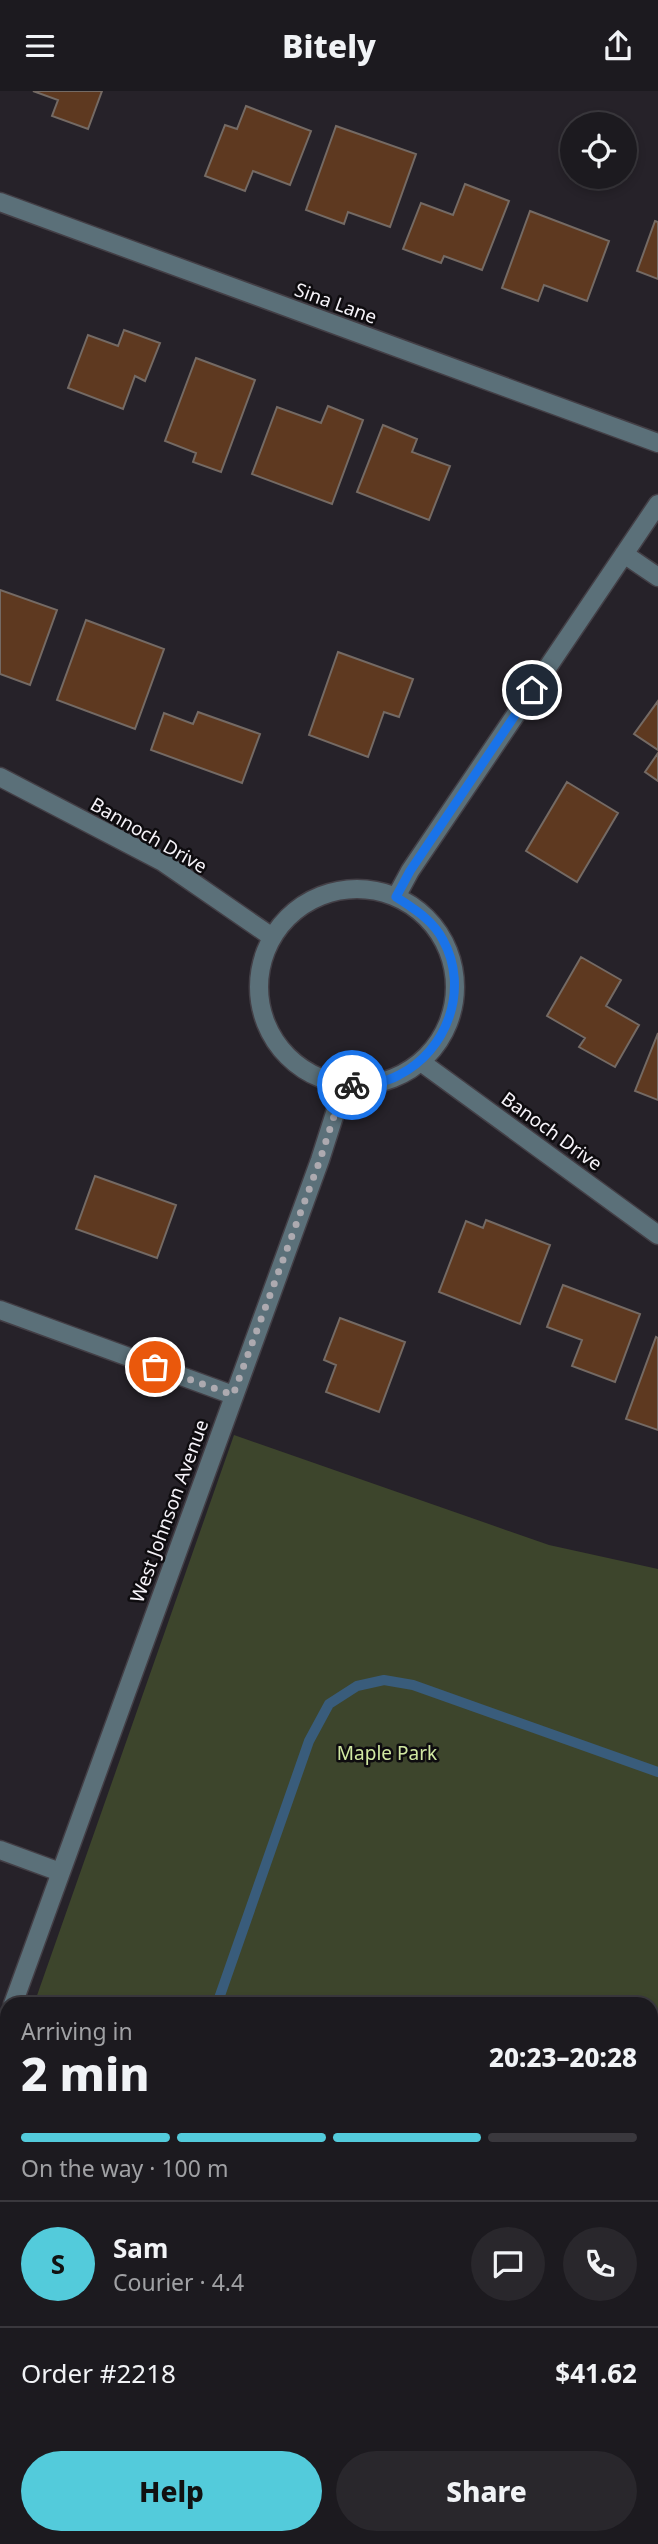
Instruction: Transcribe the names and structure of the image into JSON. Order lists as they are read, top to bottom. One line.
{"streets":{"street":["Sina Lane","Bannoch Drive","Banoch Drive","West Johnson Avenue"]},"crossings":[["Bannoch Drive","Banoch Drive"],["Bannoch Drive","West Johnson Avenue"],["Banoch Drive","West Johnson Avenue"]],"parks":["Maple Park"],"page":{"header":"Bitely","heading":["2 min","Arriving in","20:23–20:28"],"panel":["Sam","Courier · 4.4","Order #2218","$41.62"],"bar":"On the way · 100 m","round":"S","buttons":["Help","Share"]}}
